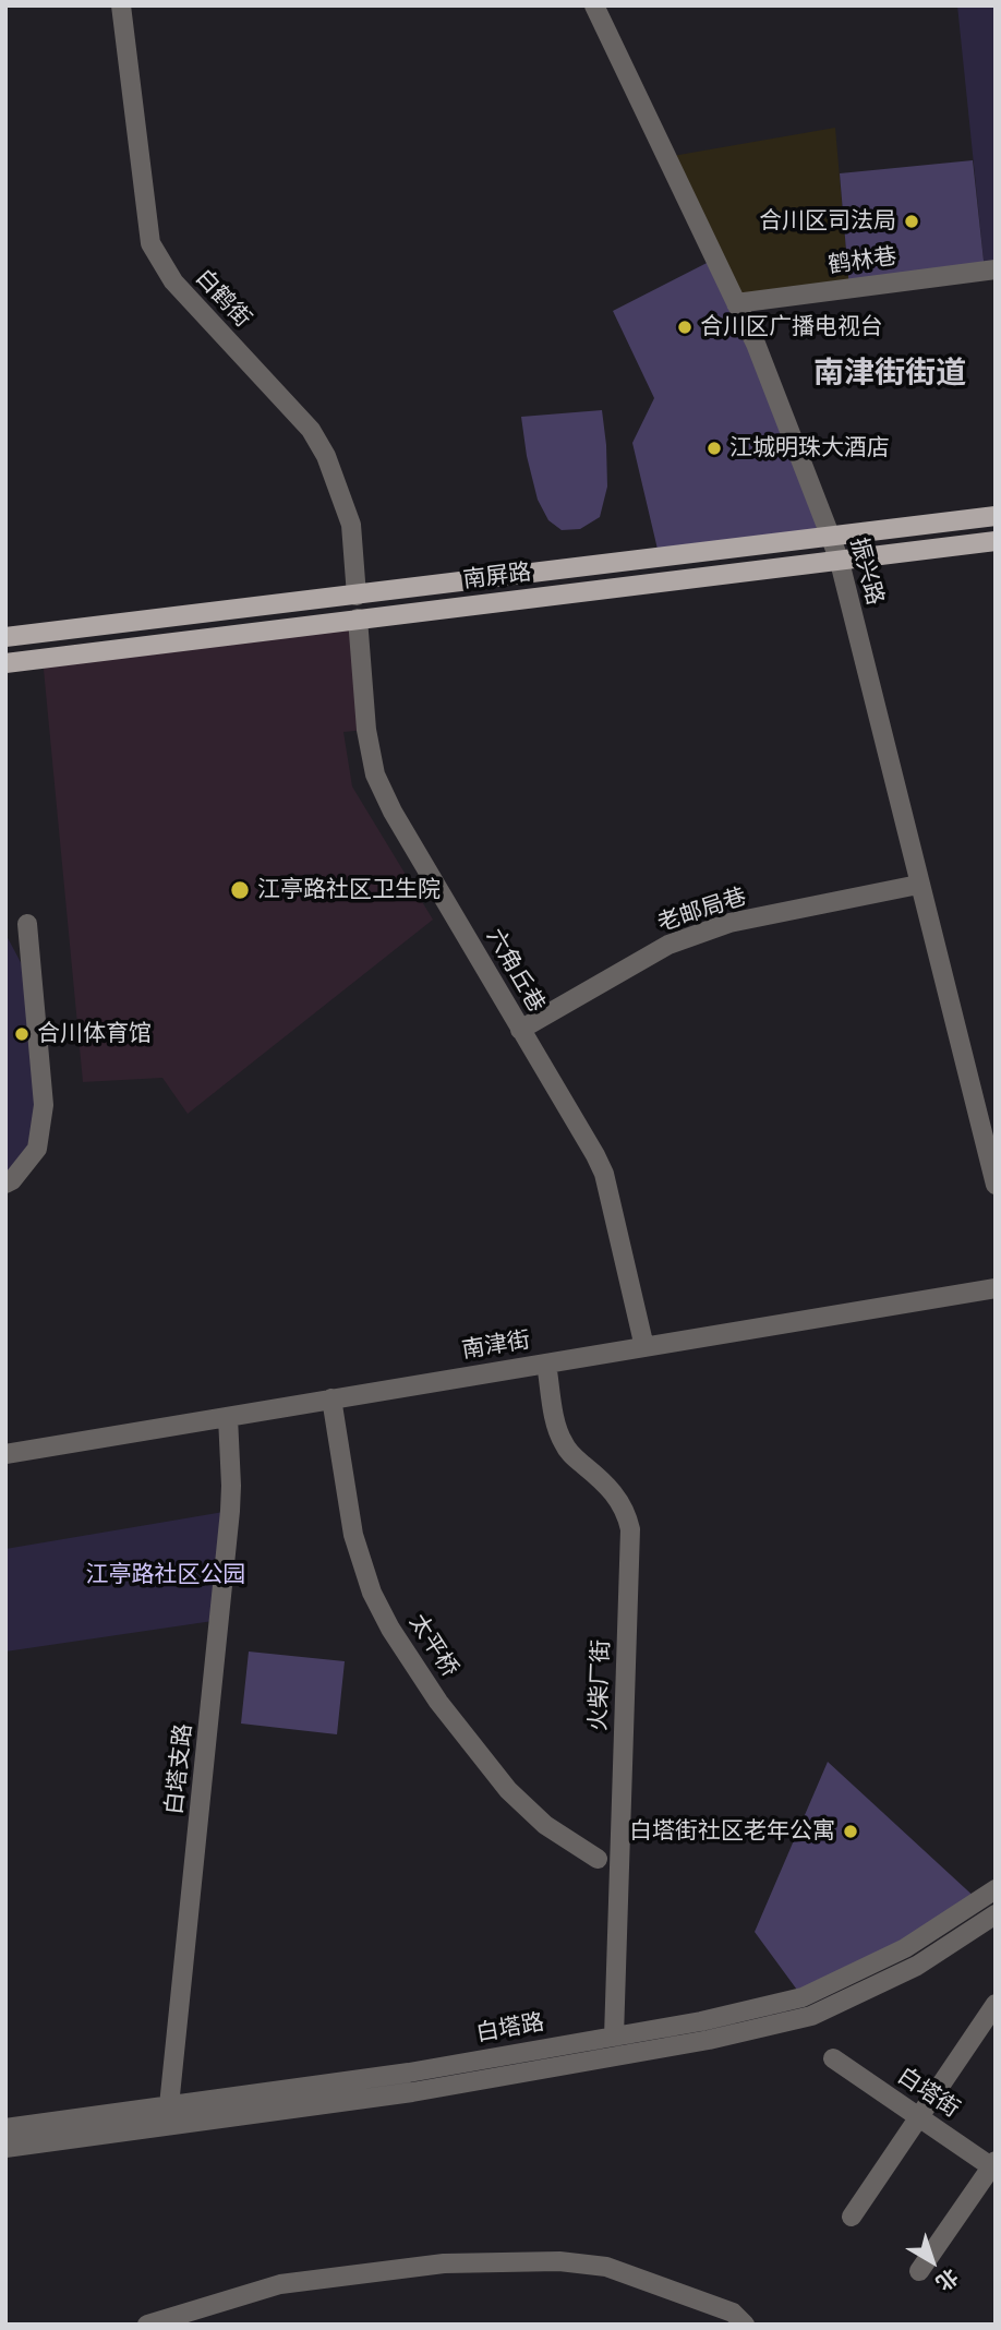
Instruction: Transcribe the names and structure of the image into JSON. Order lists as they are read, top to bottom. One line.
{"streets":{"main road":["南屏路"],"street":["鹤林巷","白鹤街","振兴路","老邮局巷","六角丘巷","南津街","太平桥","火柴厂街","白塔支路","白塔路","白塔街"]},"crossings":[["鹤林巷","振兴路"],["白鹤街","南屏路"],["振兴路","南屏路"],["振兴路","老邮局巷"],["南屏路","六角丘巷"],["老邮局巷","六角丘巷"],["六角丘巷","南津街"],["南津街","太平桥"],["南津街","火柴厂街"],["南津街","白塔支路"],["火柴厂街","白塔路"],["白塔支路","白塔路"]],"districts":["南津街街道"],"parks":["江亭路社区公园"],"places":["合川区司法局","合川区广播电视台","江城明珠大酒店","江亭路社区卫生院","合川体育馆","白塔街社区老年公寓"],"north":"bottom right"}
